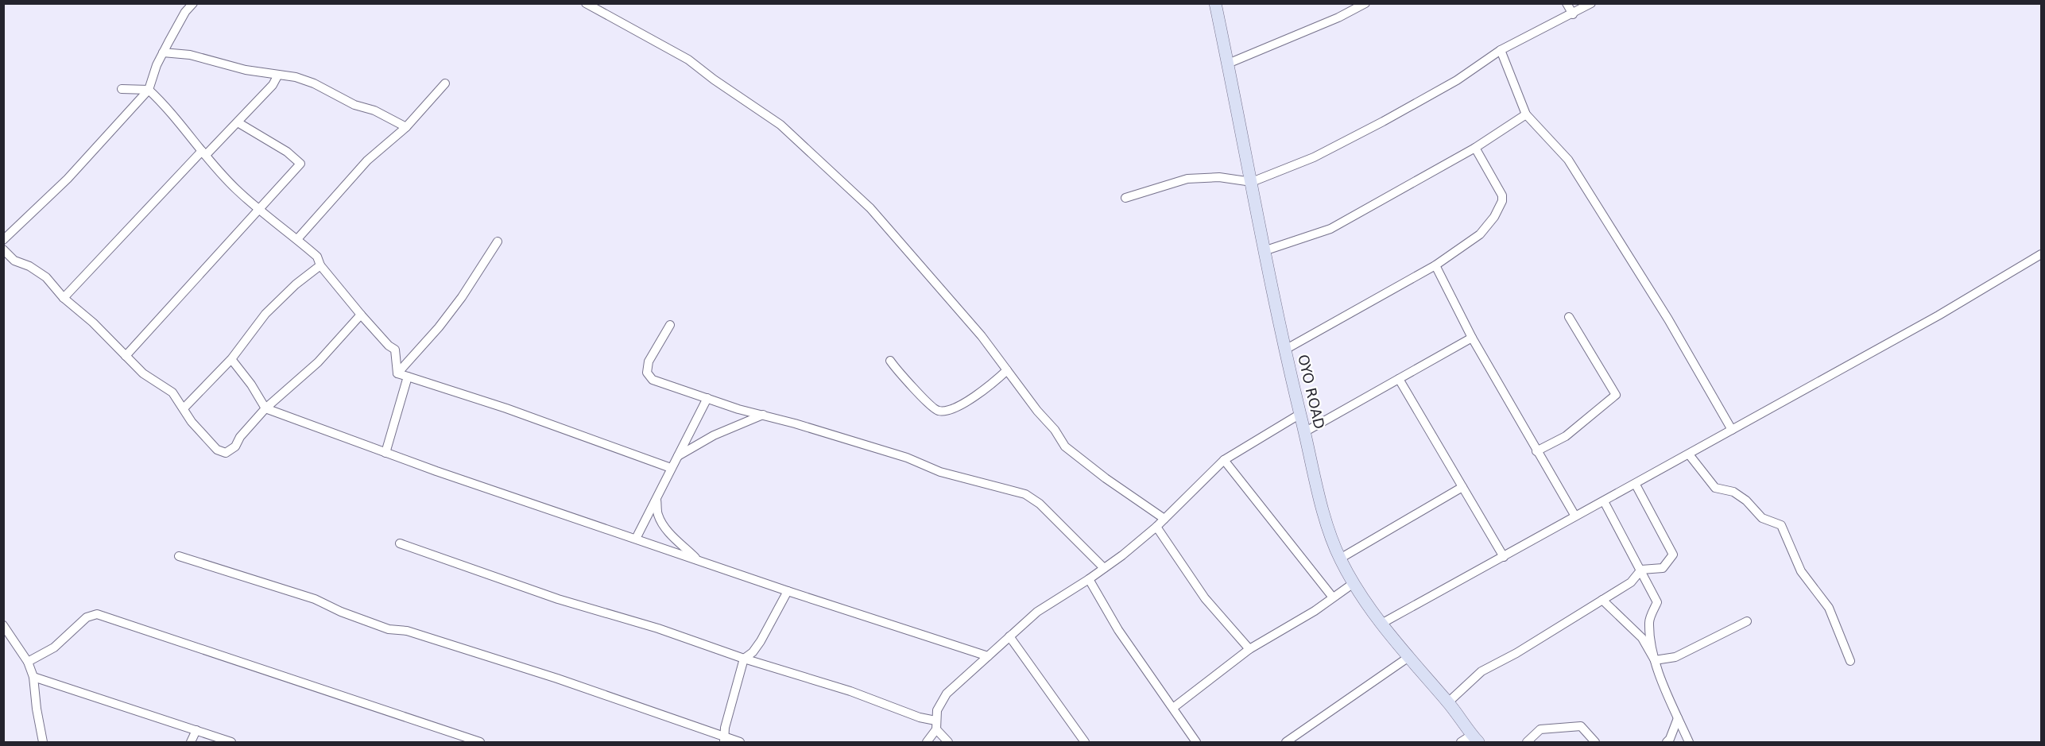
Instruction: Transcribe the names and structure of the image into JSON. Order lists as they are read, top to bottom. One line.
{"streets":{"street":["OYO ROAD"]}}
